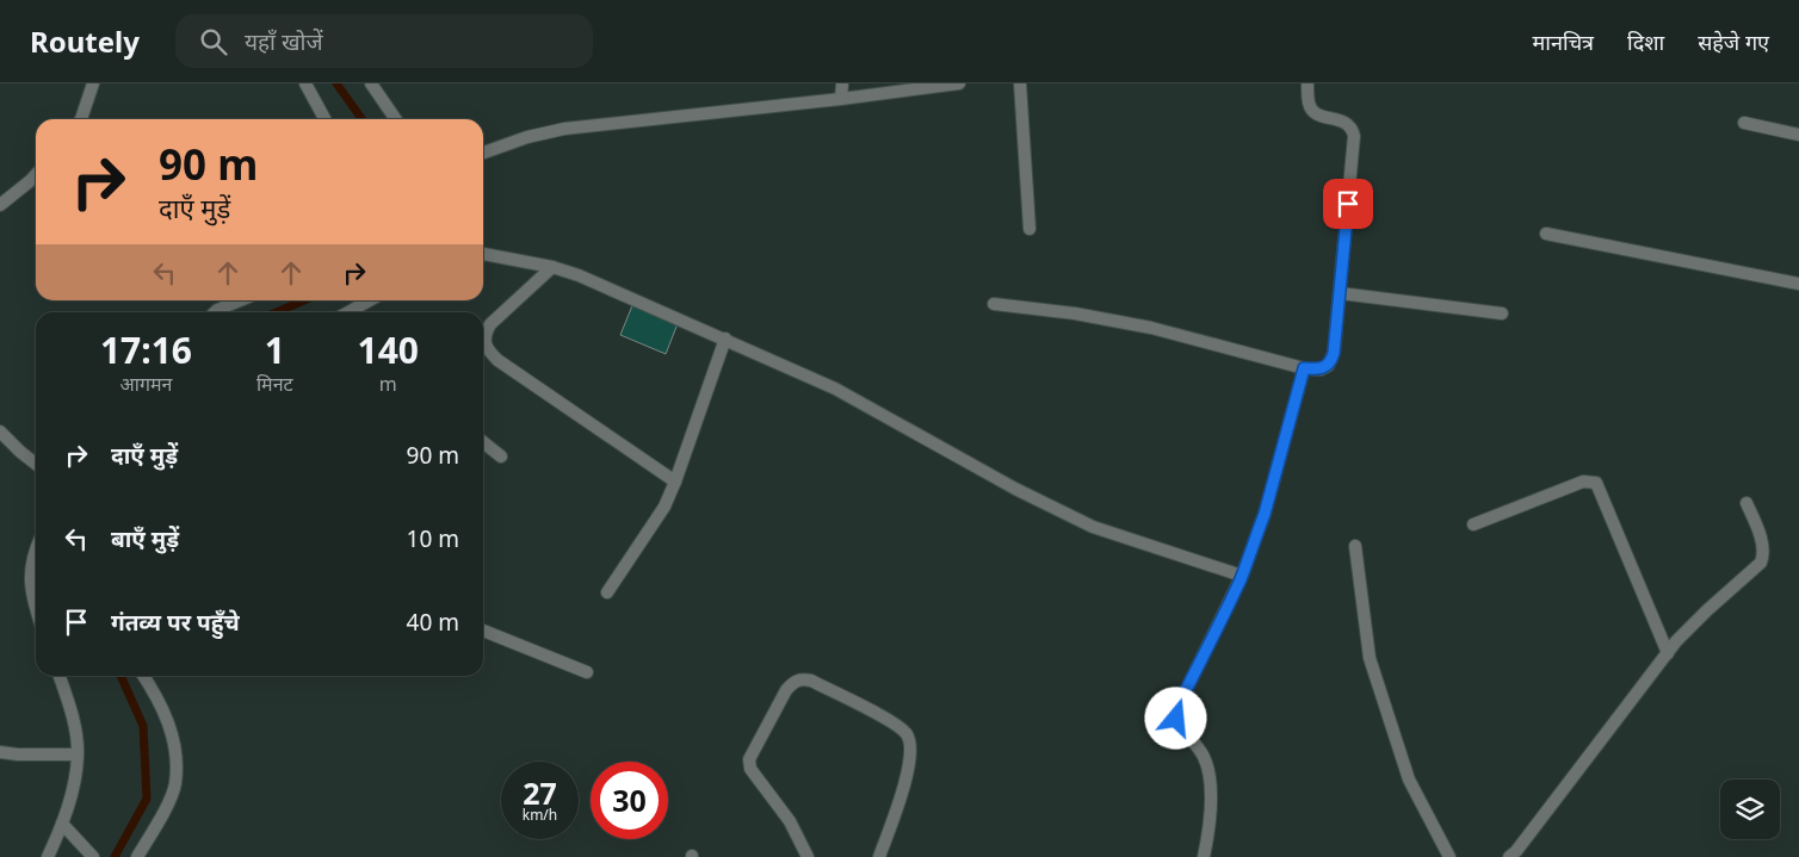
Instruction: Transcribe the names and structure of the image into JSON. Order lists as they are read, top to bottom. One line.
{"page":{"header":"Routely","search":"यहाँ खोजें","nav":["मानचित्र","दिशा","सहेजे गए"],"turn":["90 m","दाएँ मुड़ें"],"eta":["17:16","आगमन","1","मिनट","140","m"],"list":[{"name":"दाएँ मुड़ें","value":"90 m"},{"name":"बाएँ मुड़ें","value":"10 m"},{"name":"गंतव्य पर पहुँचे","value":"40 m"}],"speed":"27 km/h","limit":"30"}}
